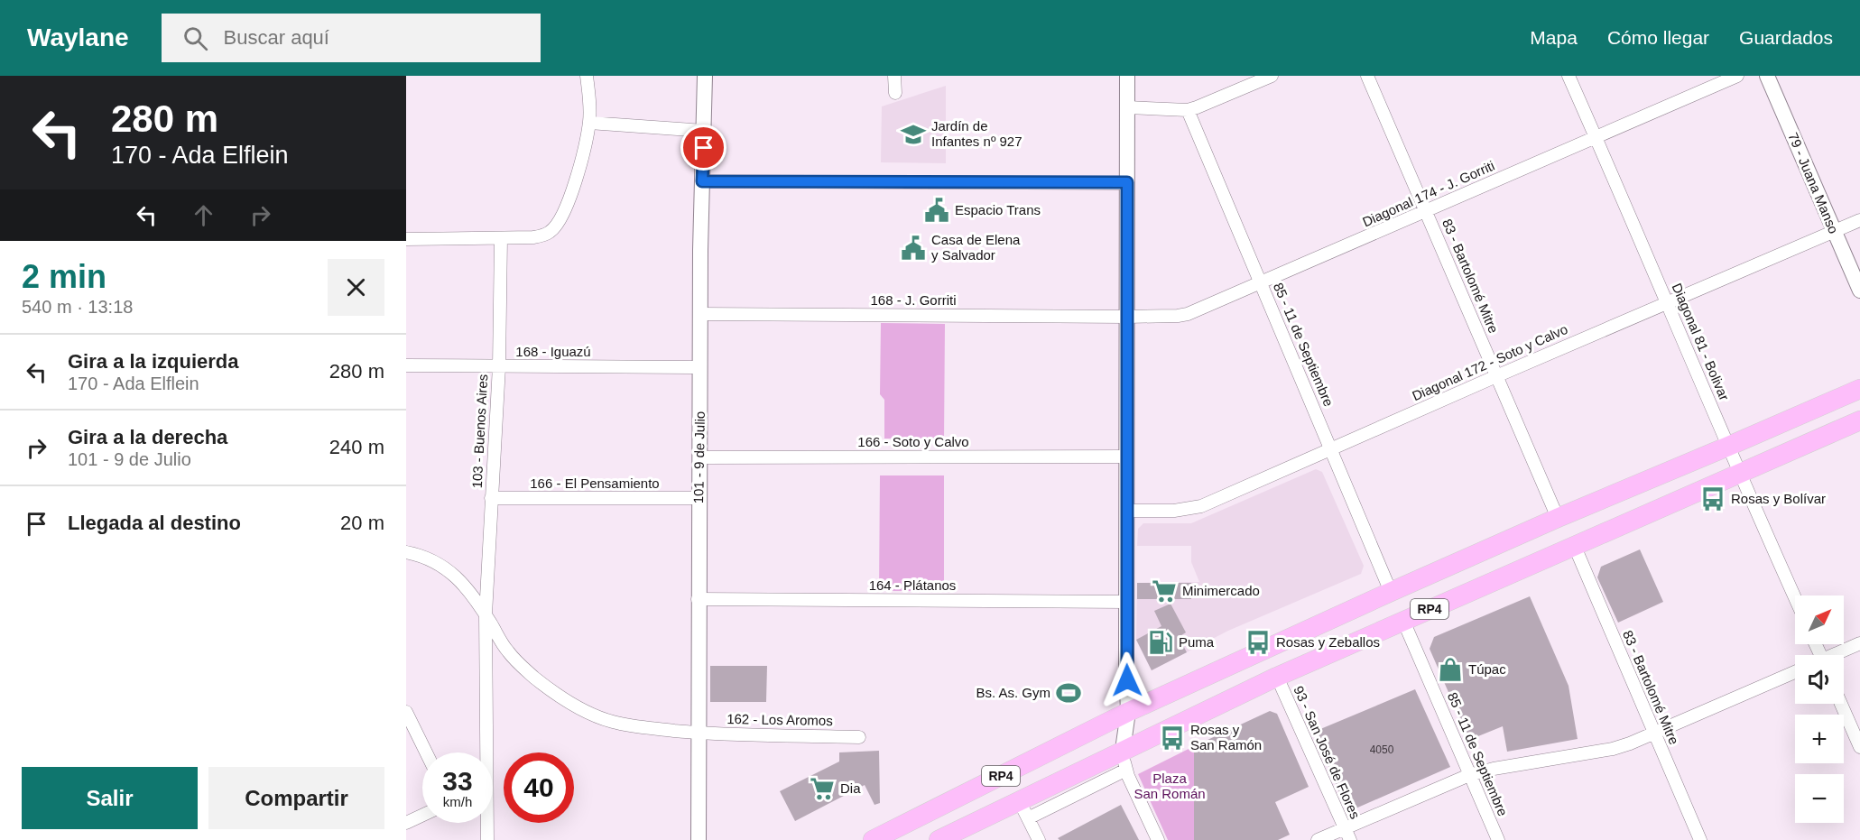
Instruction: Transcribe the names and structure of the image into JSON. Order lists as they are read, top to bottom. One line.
{"streets":{"main road":["RP4"],"street":["79 - Juana Manso","Diagonal 174 - J. Gorriti","83 - Bartolomé Mitre","168 - J. Gorriti","Diagonal 81 - Bolivar","85 - 11 de Septiembre","168 - Iguazú","Diagonal 172 - Soto y Calvo","103 - Buenos Aires","166 - Soto y Calvo","101 - 9 de Julio","166 - El Pensamiento","164 - Plátanos","162 - Los Aromos","93 - San José de Flores"]},"crossings":[["79 - Juana Manso","Diagonal 172 - Soto y Calvo"],["Diagonal 174 - J. Gorriti","83 - Bartolomé Mitre"],["Diagonal 174 - J. Gorriti","168 - J. Gorriti"],["Diagonal 174 - J. Gorriti","Diagonal 81 - Bolivar"],["Diagonal 174 - J. Gorriti","85 - 11 de Septiembre"],["83 - Bartolomé Mitre","Diagonal 172 - Soto y Calvo"],["83 - Bartolomé Mitre","RP4"],["168 - J. Gorriti","101 - 9 de Julio"],["Diagonal 81 - Bolivar","Diagonal 172 - Soto y Calvo"],["Diagonal 81 - Bolivar","RP4"],["85 - 11 de Septiembre","Diagonal 172 - Soto y Calvo"],["85 - 11 de Septiembre","RP4"],["168 - Iguazú","103 - Buenos Aires"],["168 - Iguazú","101 - 9 de Julio"],["103 - Buenos Aires","166 - El Pensamiento"],["103 - Buenos Aires","162 - Los Aromos"],["166 - Soto y Calvo","101 - 9 de Julio"],["101 - 9 de Julio","166 - El Pensamiento"],["101 - 9 de Julio","164 - Plátanos"],["101 - 9 de Julio","162 - Los Aromos"],["RP4","93 - San José de Flores"]],"parks":["Plaza San Román"],"places":{"school or university":["Jardín de Infantes nº 927"],"public building":["Espacio Trans","Casa de Elena y Salvador"],"bus stop":["Rosas y Bolívar","Rosas y Zeballos","Rosas y San Ramón"],"supermarket":["Minimercado","Dia"],"fuel station":["Puma"],"shop":["Túpac"],"sports":["Bs. As. Gym"]},"house_numbers":["4050"],"north":"top right","page":{"header":"Waylane","search":"Buscar aquí","nav":["Mapa","Cómo llegar","Guardados"],"turn":["280 m","170 - Ada Elflein"],"heading":["2 min","540 m · 13:18"],"list":[{"name":"Gira a la izquierda","note":"170 - Ada Elflein","value":"280 m"},{"name":"Gira a la derecha","note":"101 - 9 de Julio","value":"240 m"},{"name":"Llegada al destino","value":"20 m"}],"map_buttons":["+","−"],"speed":"33 km/h","limit":"40","buttons":["Salir","Compartir"]}}
